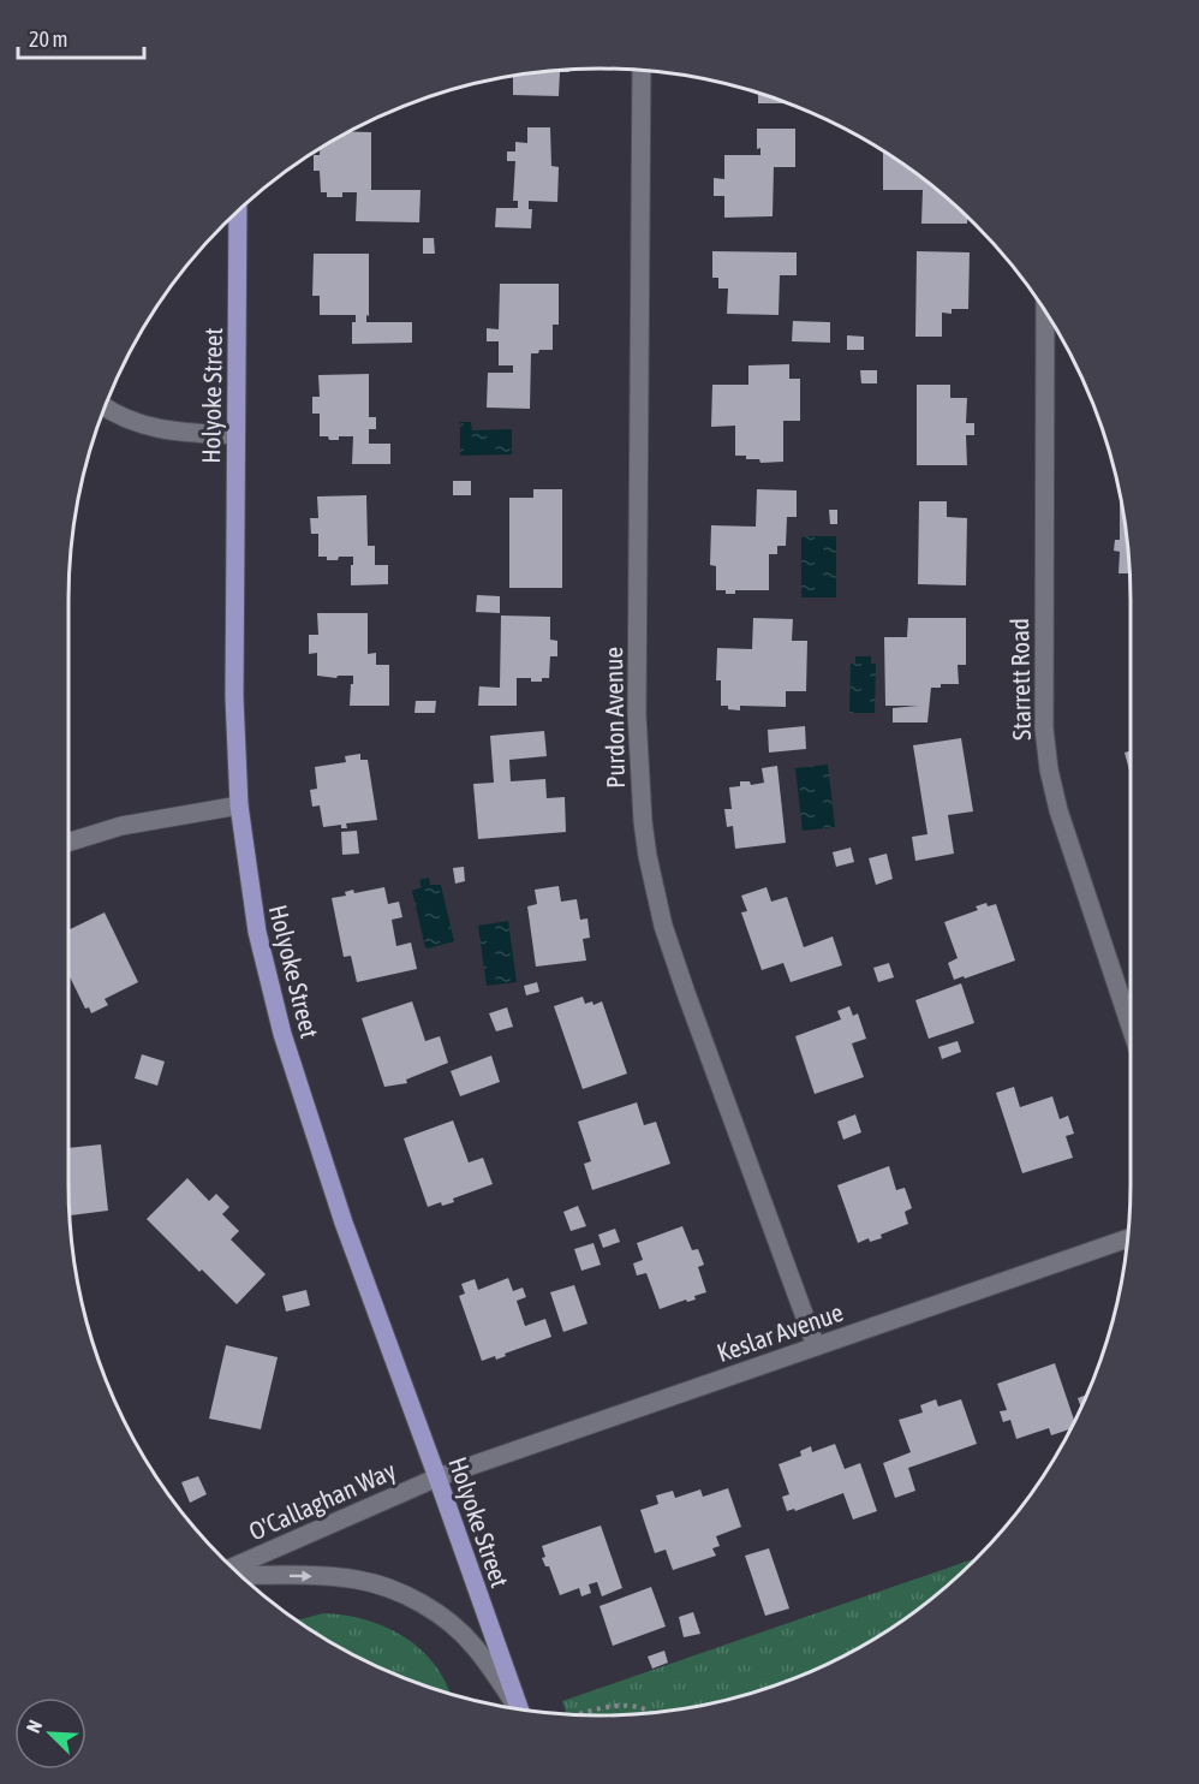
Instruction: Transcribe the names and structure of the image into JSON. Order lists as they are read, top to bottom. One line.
{"streets":{"main road":["Holyoke Street"],"street":["Starrett Road","Purdon Avenue","Keslar Avenue","O'Callaghan Way"]},"crossings":[["Holyoke Street","Keslar Avenue"],["Holyoke Street","O'Callaghan Way"],["Purdon Avenue","Keslar Avenue"],["Keslar Avenue","O'Callaghan Way"]],"scale_bar":"20 m","north":"top left"}
